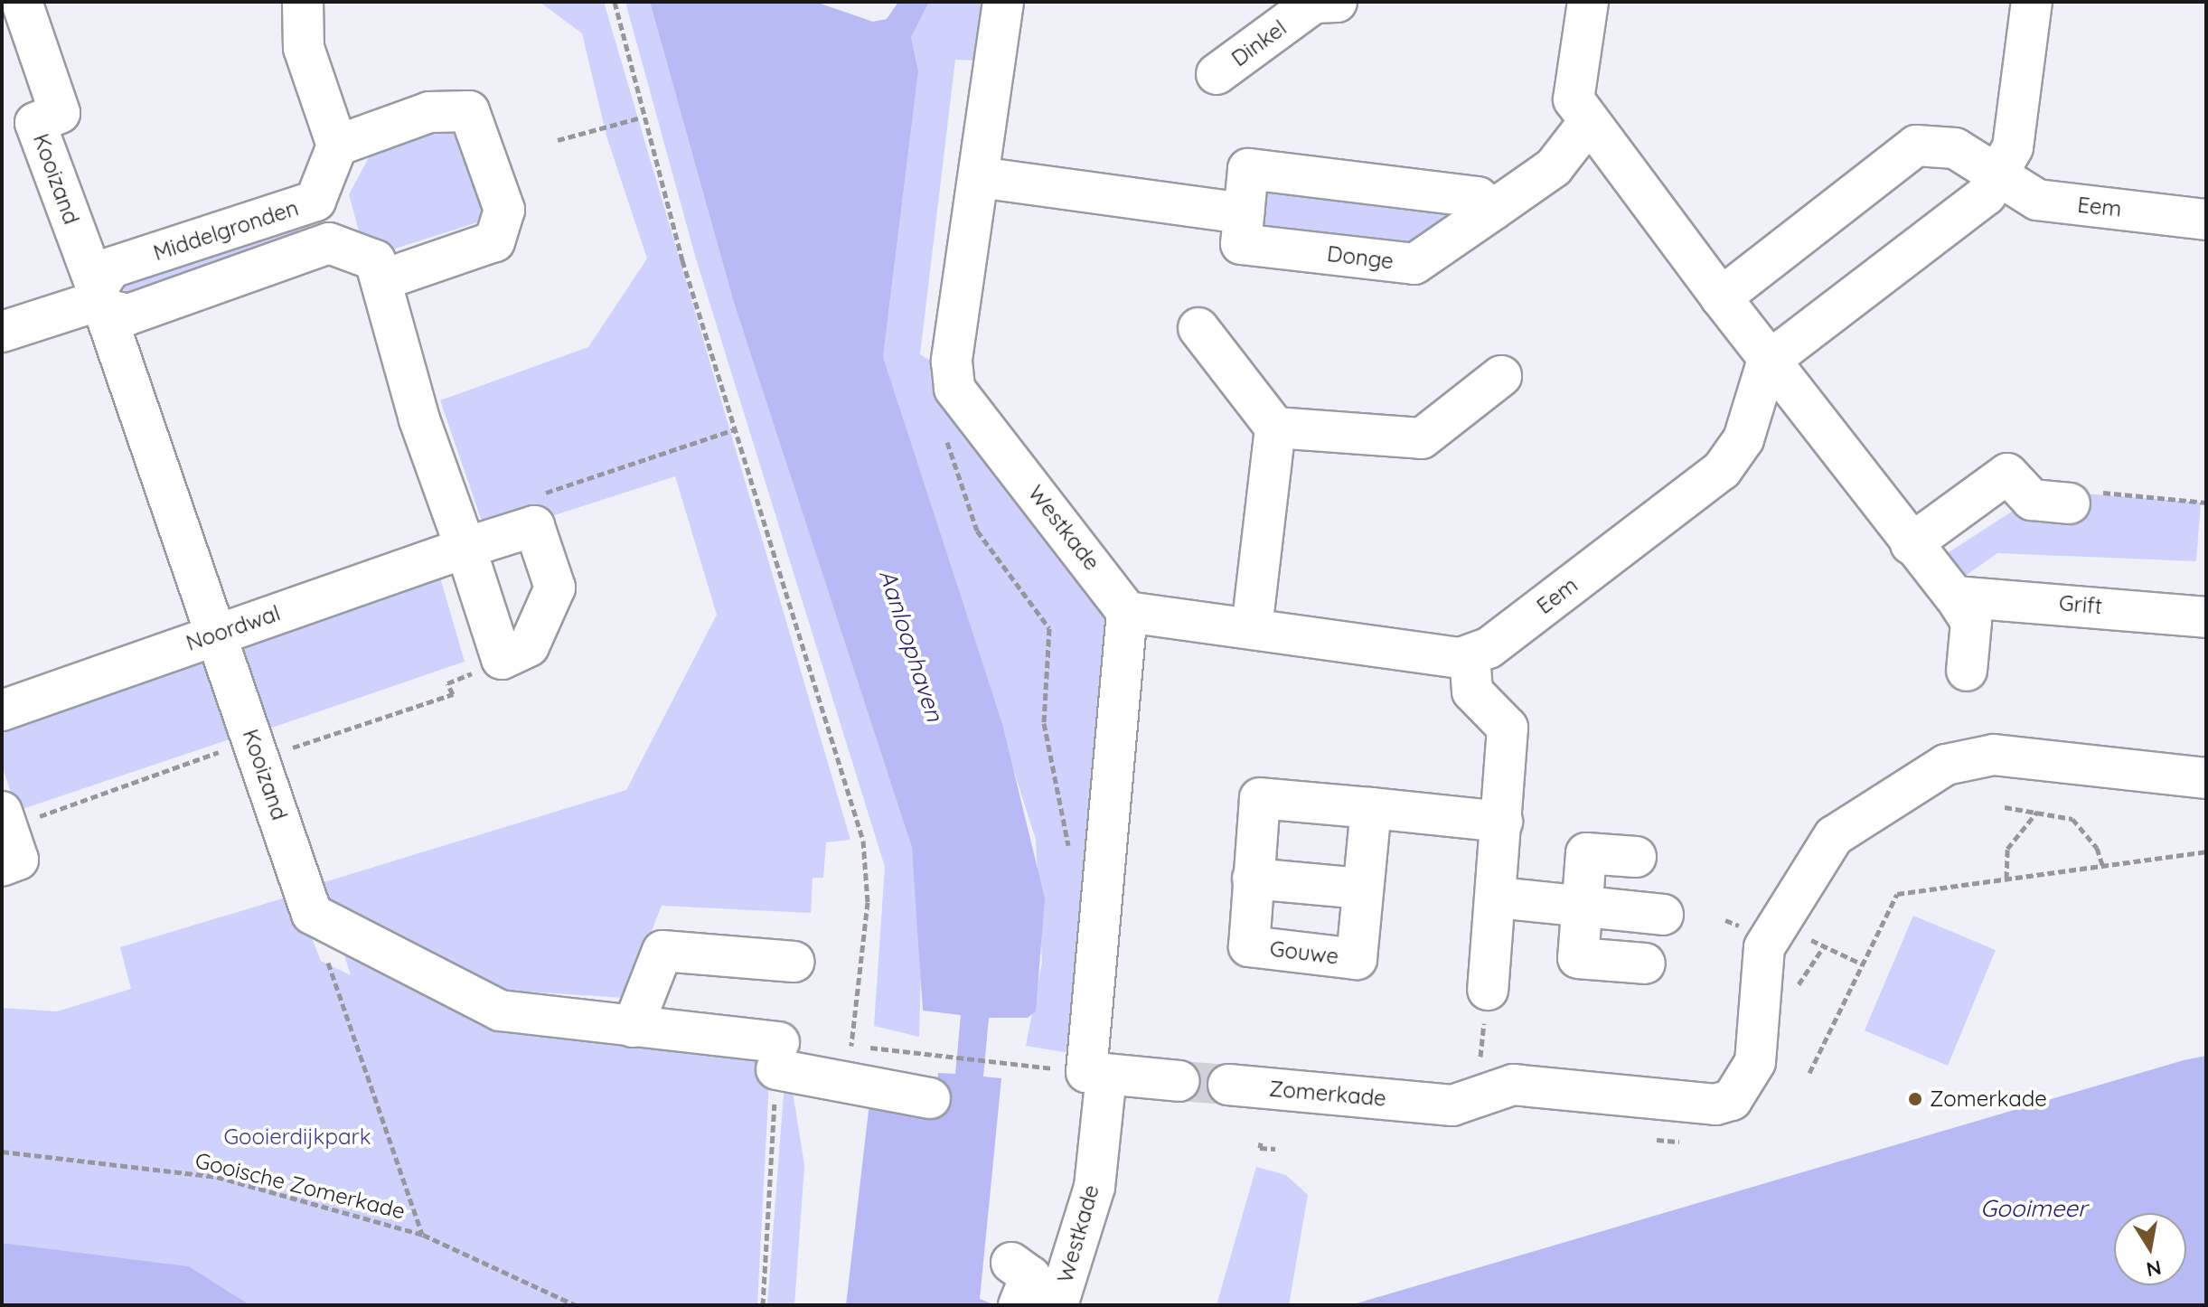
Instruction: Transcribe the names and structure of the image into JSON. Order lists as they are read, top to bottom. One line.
{"streets":{"street":["Dinkel","Kooizand","Eem","Middelgronden","Donge","Westkade","Grift","Noordwal","Gouwe","Zomerkade"],"path":["Gooische Zomerkade"]},"crossings":[["Kooizand","Middelgronden"],["Kooizand","Noordwal"]],"water":["Aanloophaven","Gooimeer"],"parks":["Gooierdijkpark"],"places":["Zomerkade"],"north":"bottom"}
